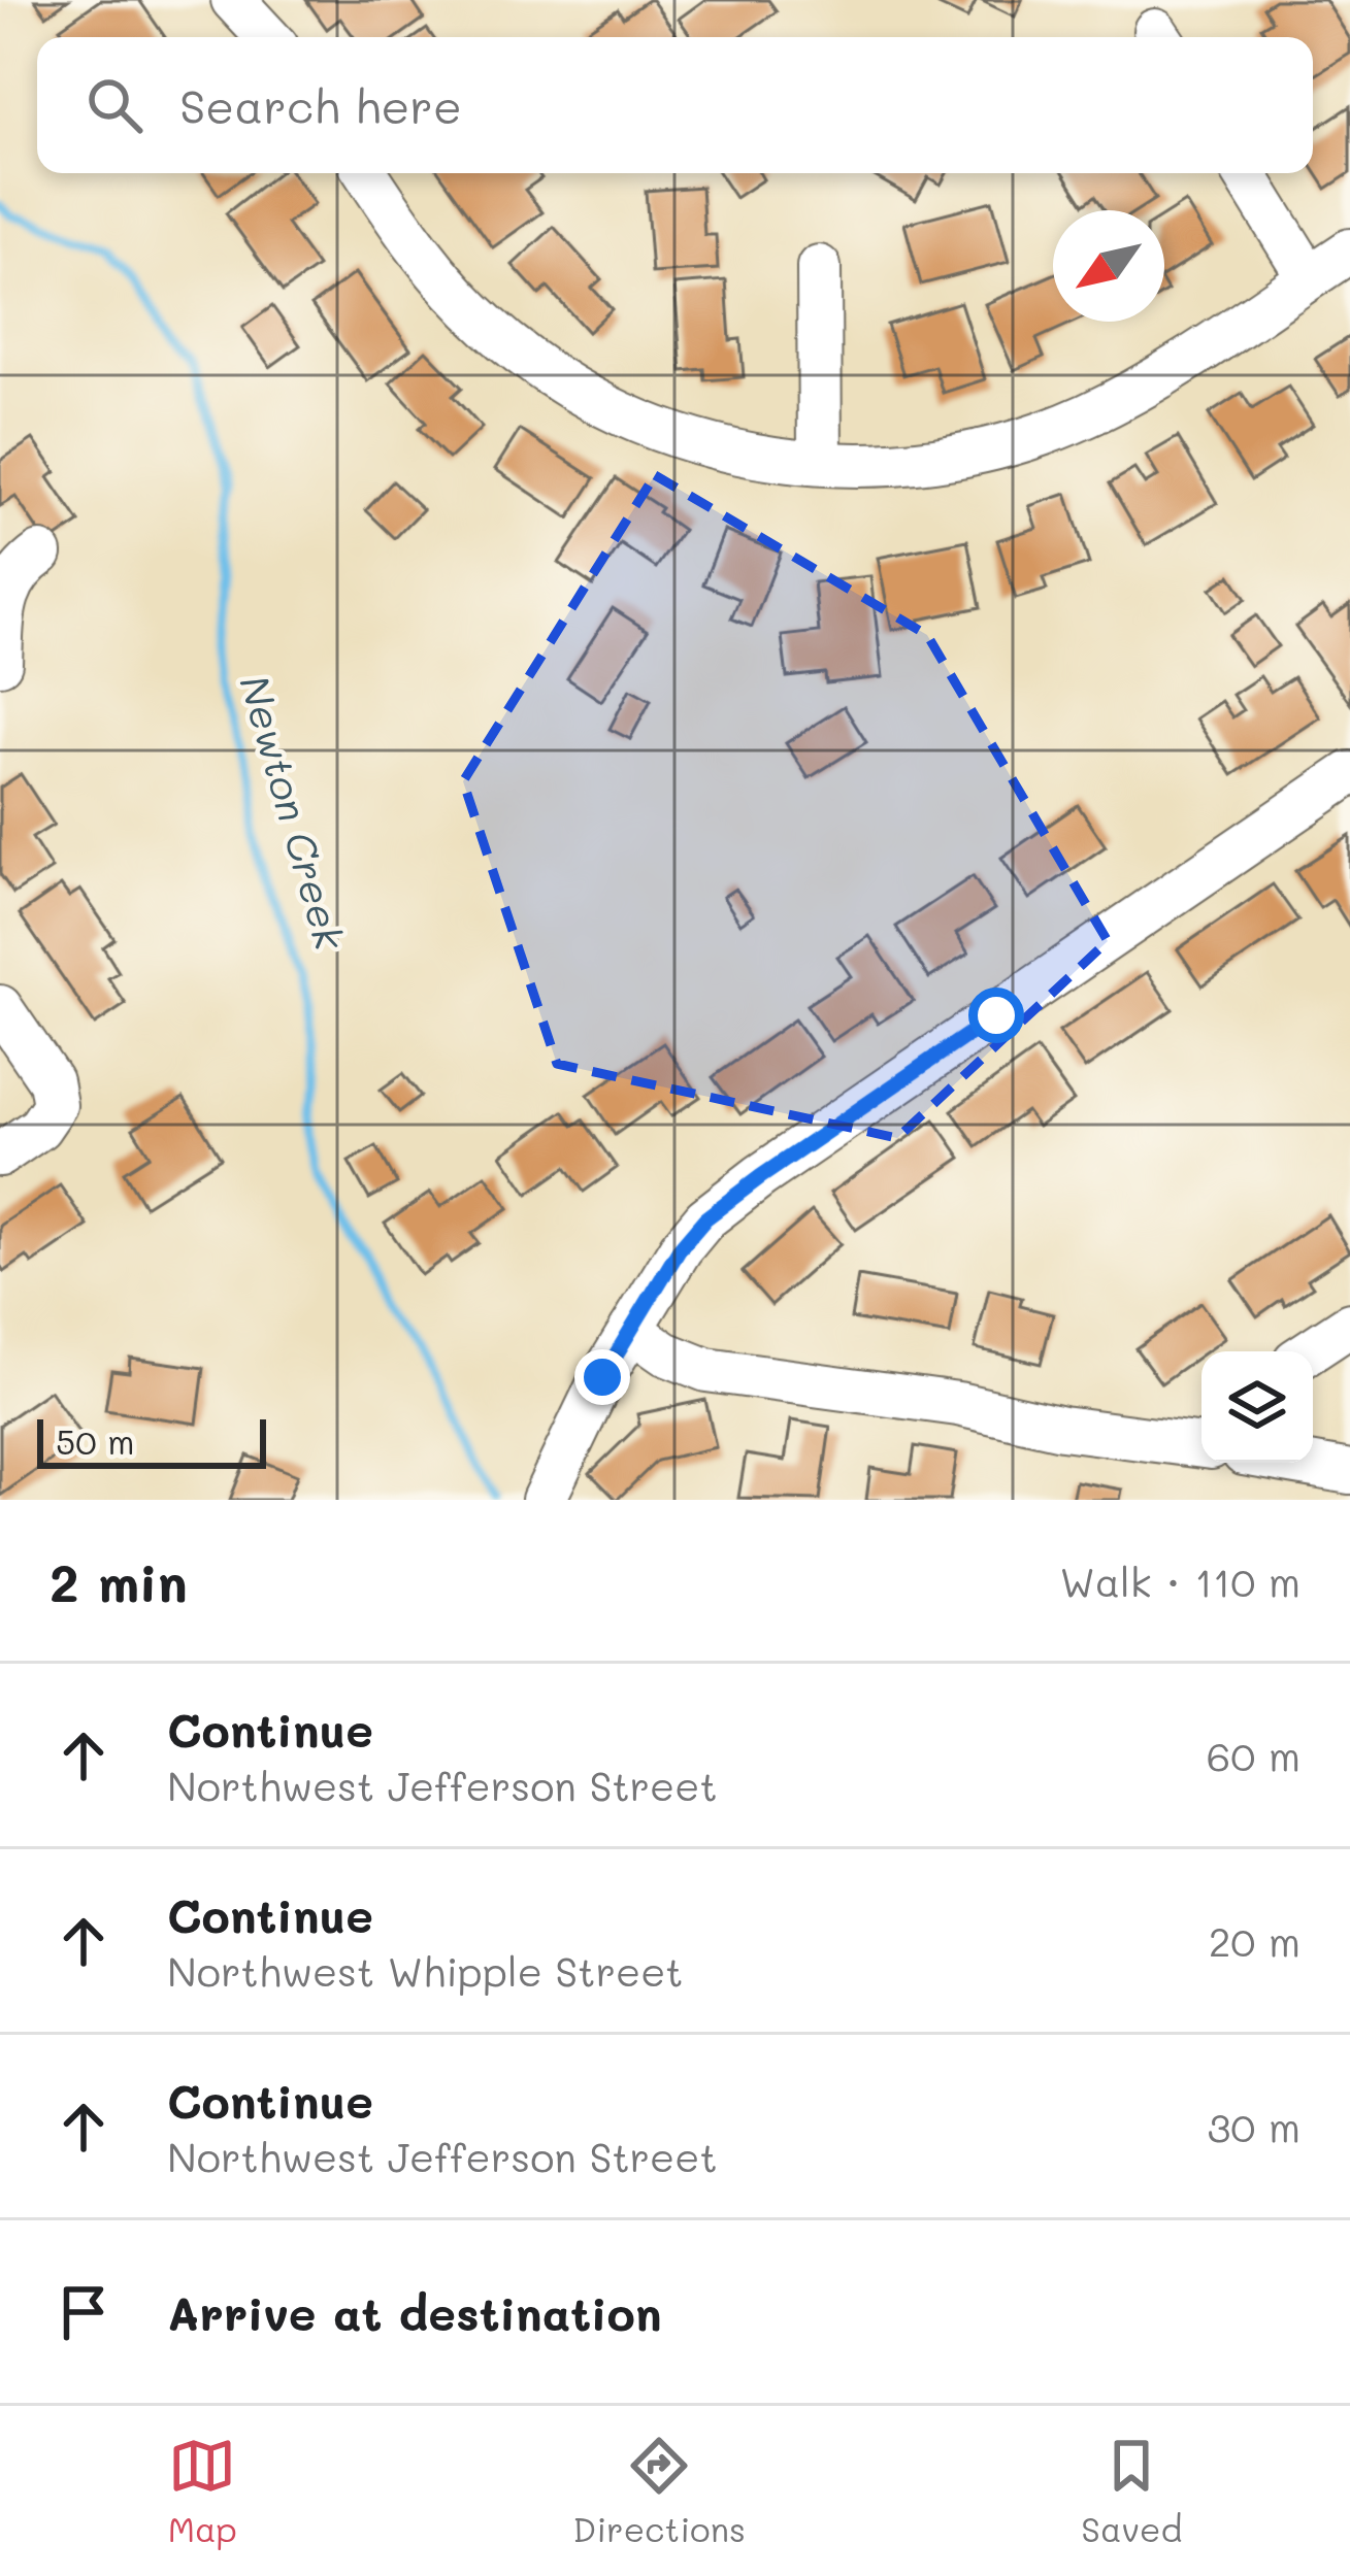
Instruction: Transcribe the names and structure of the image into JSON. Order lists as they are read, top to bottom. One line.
{"water":["Newton Creek"],"scale_bar":"50 m","north":"bottom left","page":{"search":"Search here","scale":"50 m","heading":["2 min","Walk · 110 m"],"list":[["Continue","Northwest Jefferson Street","60 m"],["Continue","Northwest Whipple Street","20 m"],["Continue","Northwest Jefferson Street","30 m"],"Arrive at destination"],"nav":["Map","Directions","Saved"]}}
